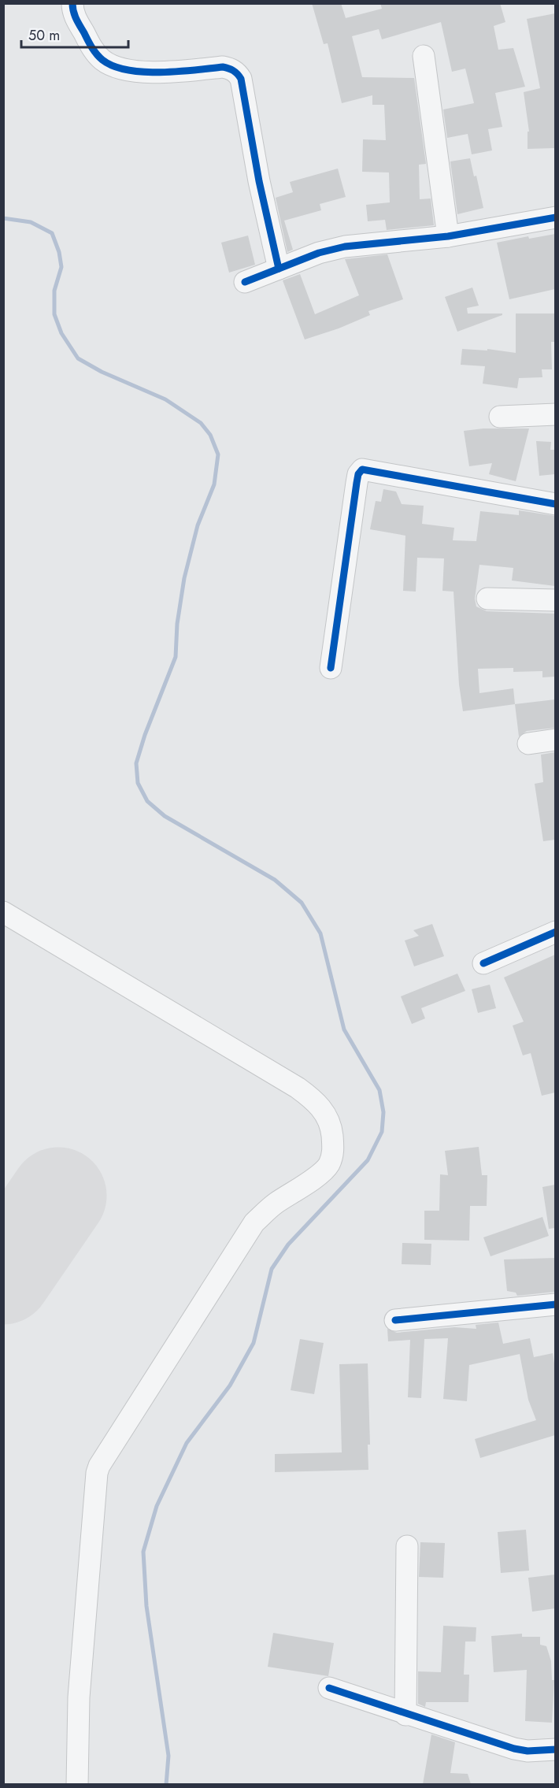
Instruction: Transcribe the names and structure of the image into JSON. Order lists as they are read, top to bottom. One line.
{"scale_bar":"50 m"}
